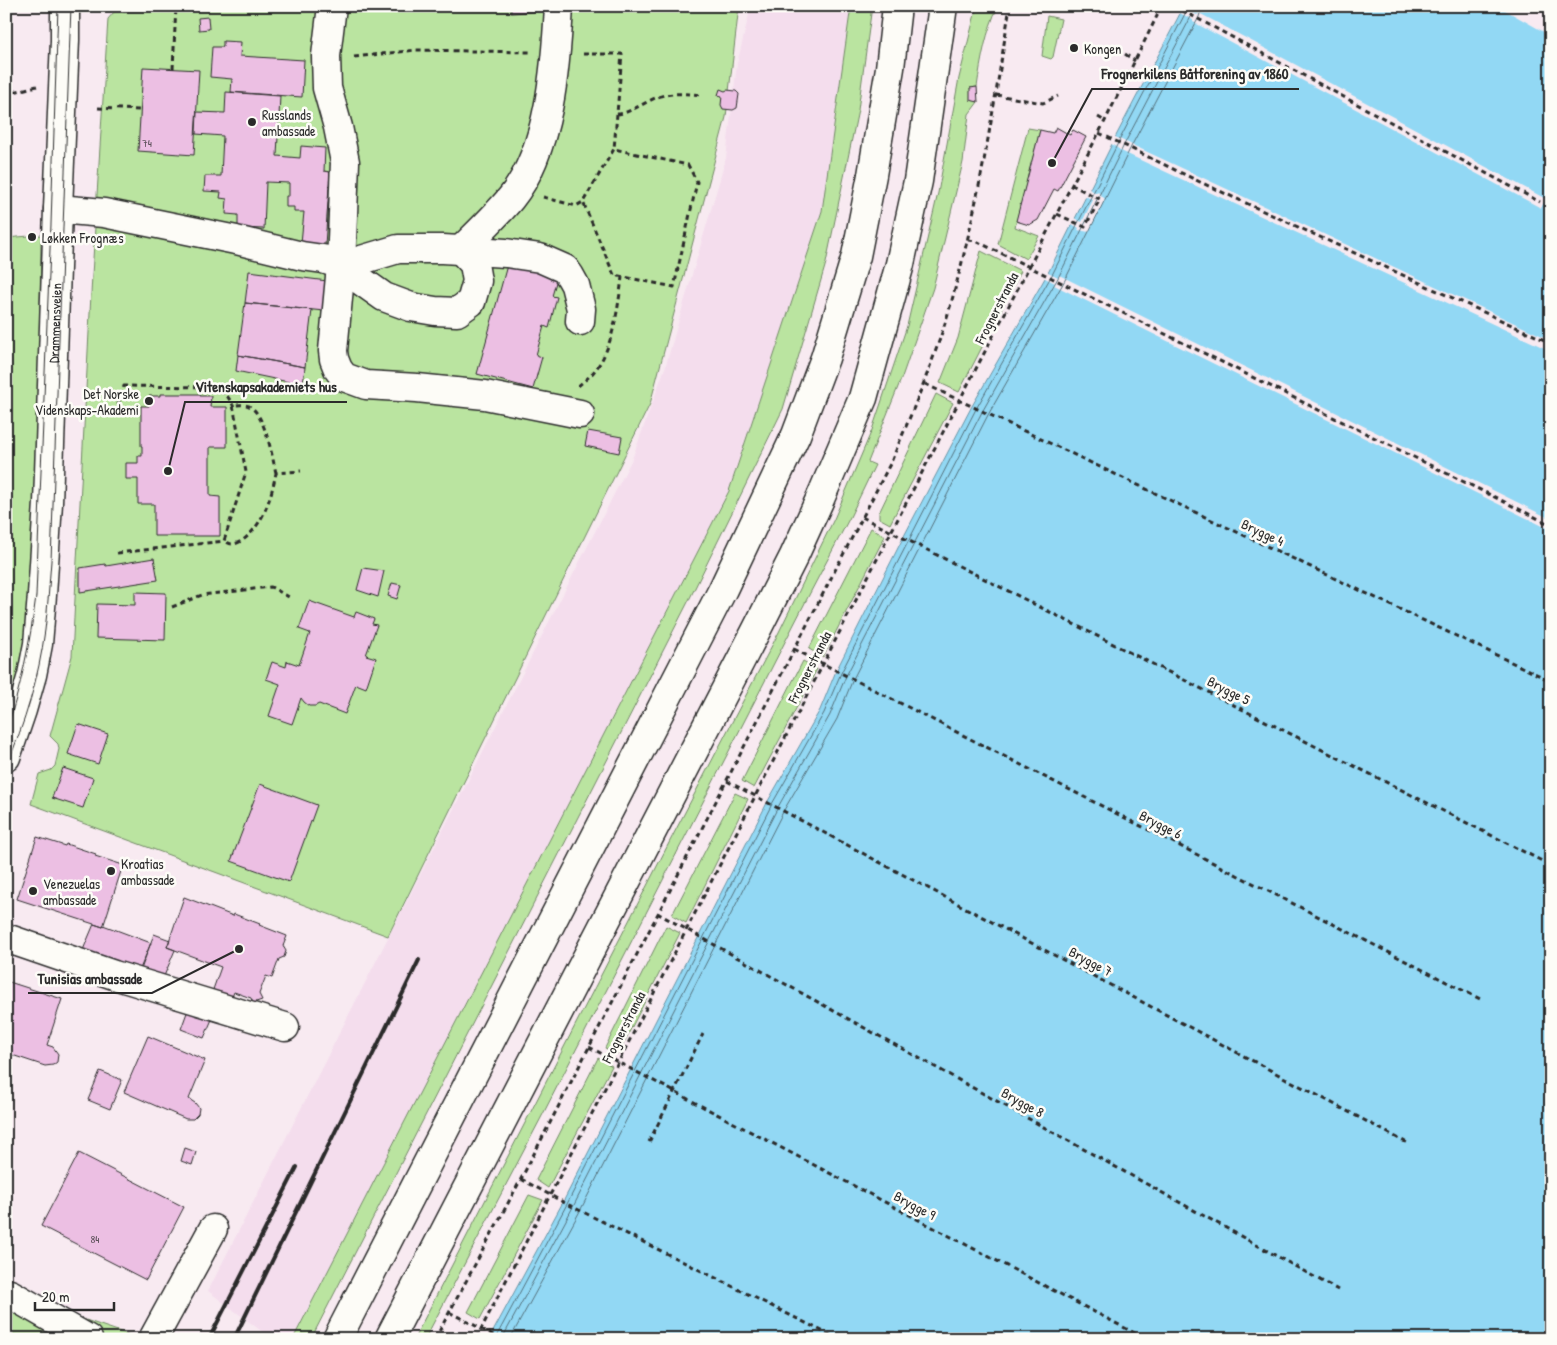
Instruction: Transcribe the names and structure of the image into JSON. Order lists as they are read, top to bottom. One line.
{"streets":{"main road":["Drammensveien"],"path":["Frognerstranda","Brygge 4","Brygge 5","Brygge 6","Brygge 7","Brygge 8","Brygge 9"]},"crossings":[["Frognerstranda","Brygge 4"],["Frognerstranda","Brygge 5"],["Frognerstranda","Brygge 6"],["Frognerstranda","Brygge 7"],["Frognerstranda","Brygge 8"],["Frognerstranda","Brygge 9"]],"places":["Kongen","Russlands ambassade","Frognerkilens Båtforening av 1860","Løkken Frognæs","Det Norske Videnskaps-Akademi","Vitenskapsakademiets hus","Kroatias ambassade","Venezuelas ambassade","Tunisias ambassade"],"house_numbers":["74","84"],"scale_bar":"20 m"}
